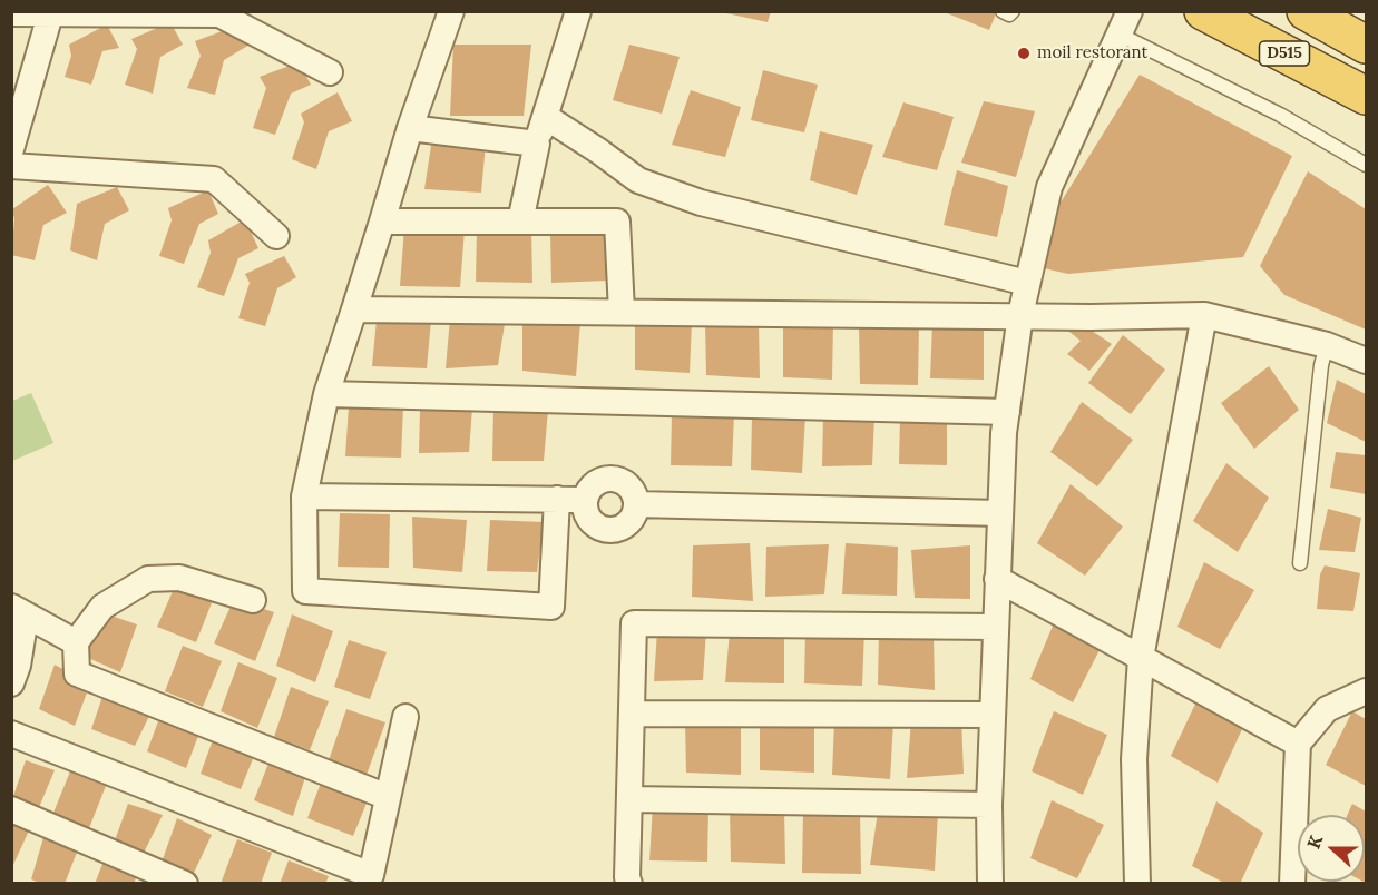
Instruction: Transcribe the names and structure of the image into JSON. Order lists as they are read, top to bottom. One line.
{"streets":{"highway":["D515"]},"places":["moil restorant"],"north":"left"}
